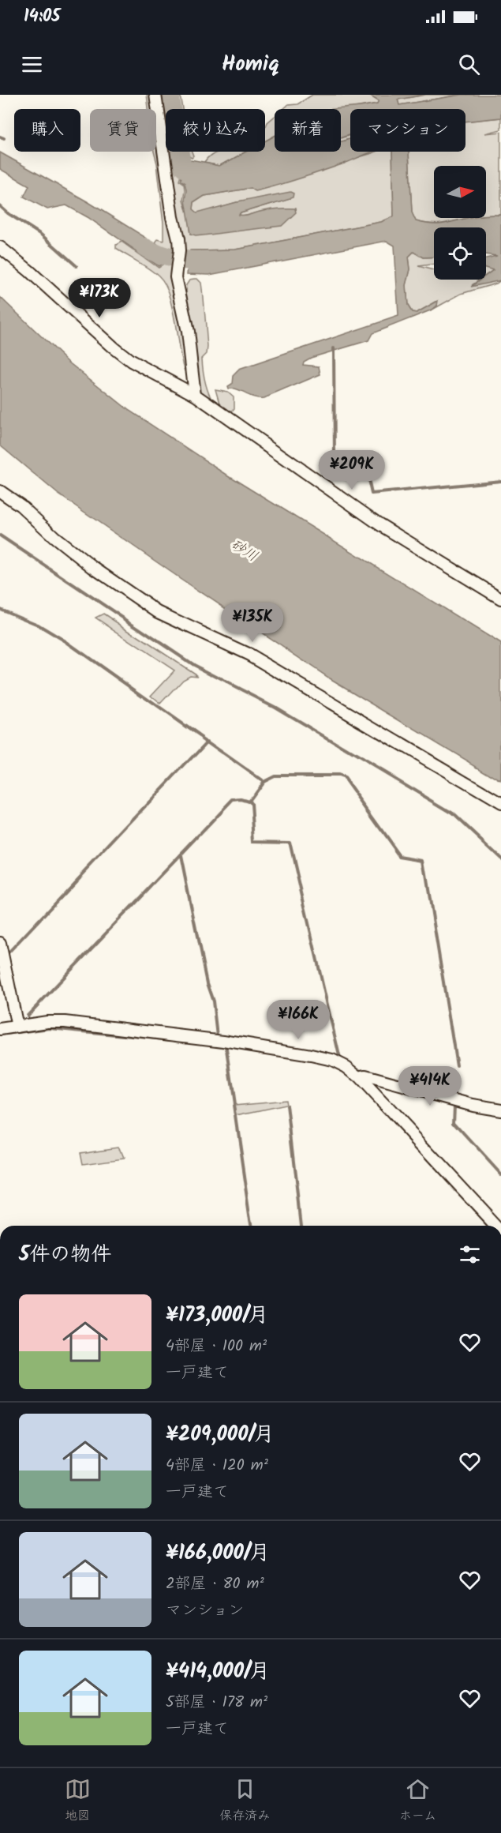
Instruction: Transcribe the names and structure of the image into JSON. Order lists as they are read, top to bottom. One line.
{"water":["砂川"],"north":"right","page":{"status":"14:05","header":"Homiq","chip":["購入","賃貸","絞り込み","新着","マンション"],"price":["¥173K","¥209K","¥135K","¥166K","¥414K"],"heading":"5件の物件","list":[{"name":"¥173,000/月","note":"4部屋 · 100 m² · 一戸建て"},{"name":"¥209,000/月","note":"4部屋 · 120 m² · 一戸建て"},{"name":"¥166,000/月","note":"2部屋 · 80 m² · マンション"},{"name":"¥414,000/月","note":"5部屋 · 178 m² · 一戸建て"}],"tabs":["地図","保存済み","ホーム"]}}
